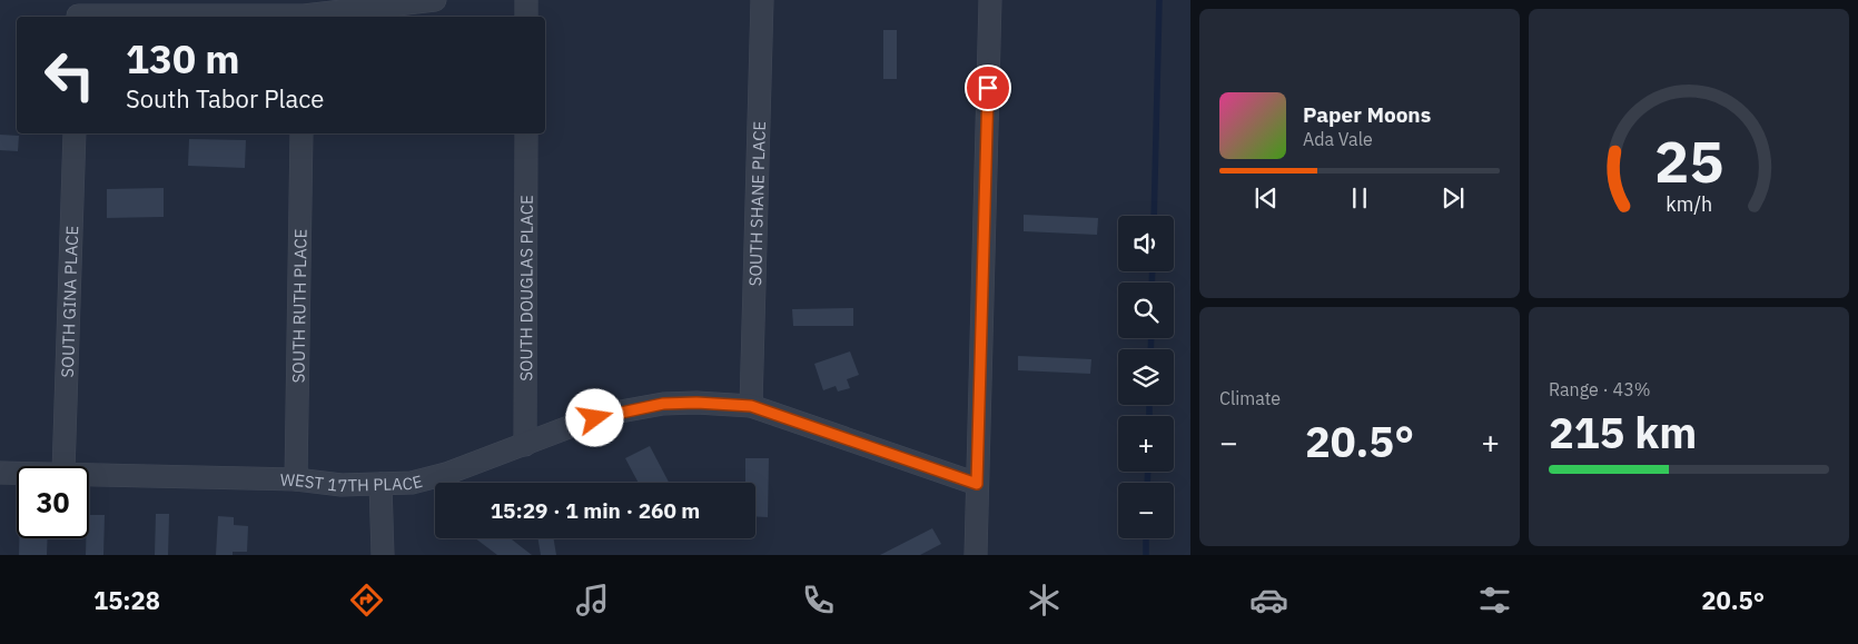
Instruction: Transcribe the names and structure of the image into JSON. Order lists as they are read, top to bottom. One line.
{"streets":{"street":["SOUTH SHANE PLACE","SOUTH DOUGLAS PLACE","SOUTH GINA PLACE","SOUTH RUTH PLACE","WEST 17TH PLACE"]},"crossings":[["SOUTH SHANE PLACE","WEST 17TH PLACE"],["SOUTH DOUGLAS PLACE","WEST 17TH PLACE"],["SOUTH RUTH PLACE","WEST 17TH PLACE"]],"page":{"turn":["130 m","South Tabor Place"],"song":["Paper Moons","Ada Vale"],"map_buttons":["+","−"],"tile":["Climate",["Range · 43%","215 km"]],"heat":["−","20.5°","+"],"limit":"30","trip":"15:29 · 1 min · 260 m","tabs":["15:28","20.5°"],"gauge":["25","km/h"]}}
